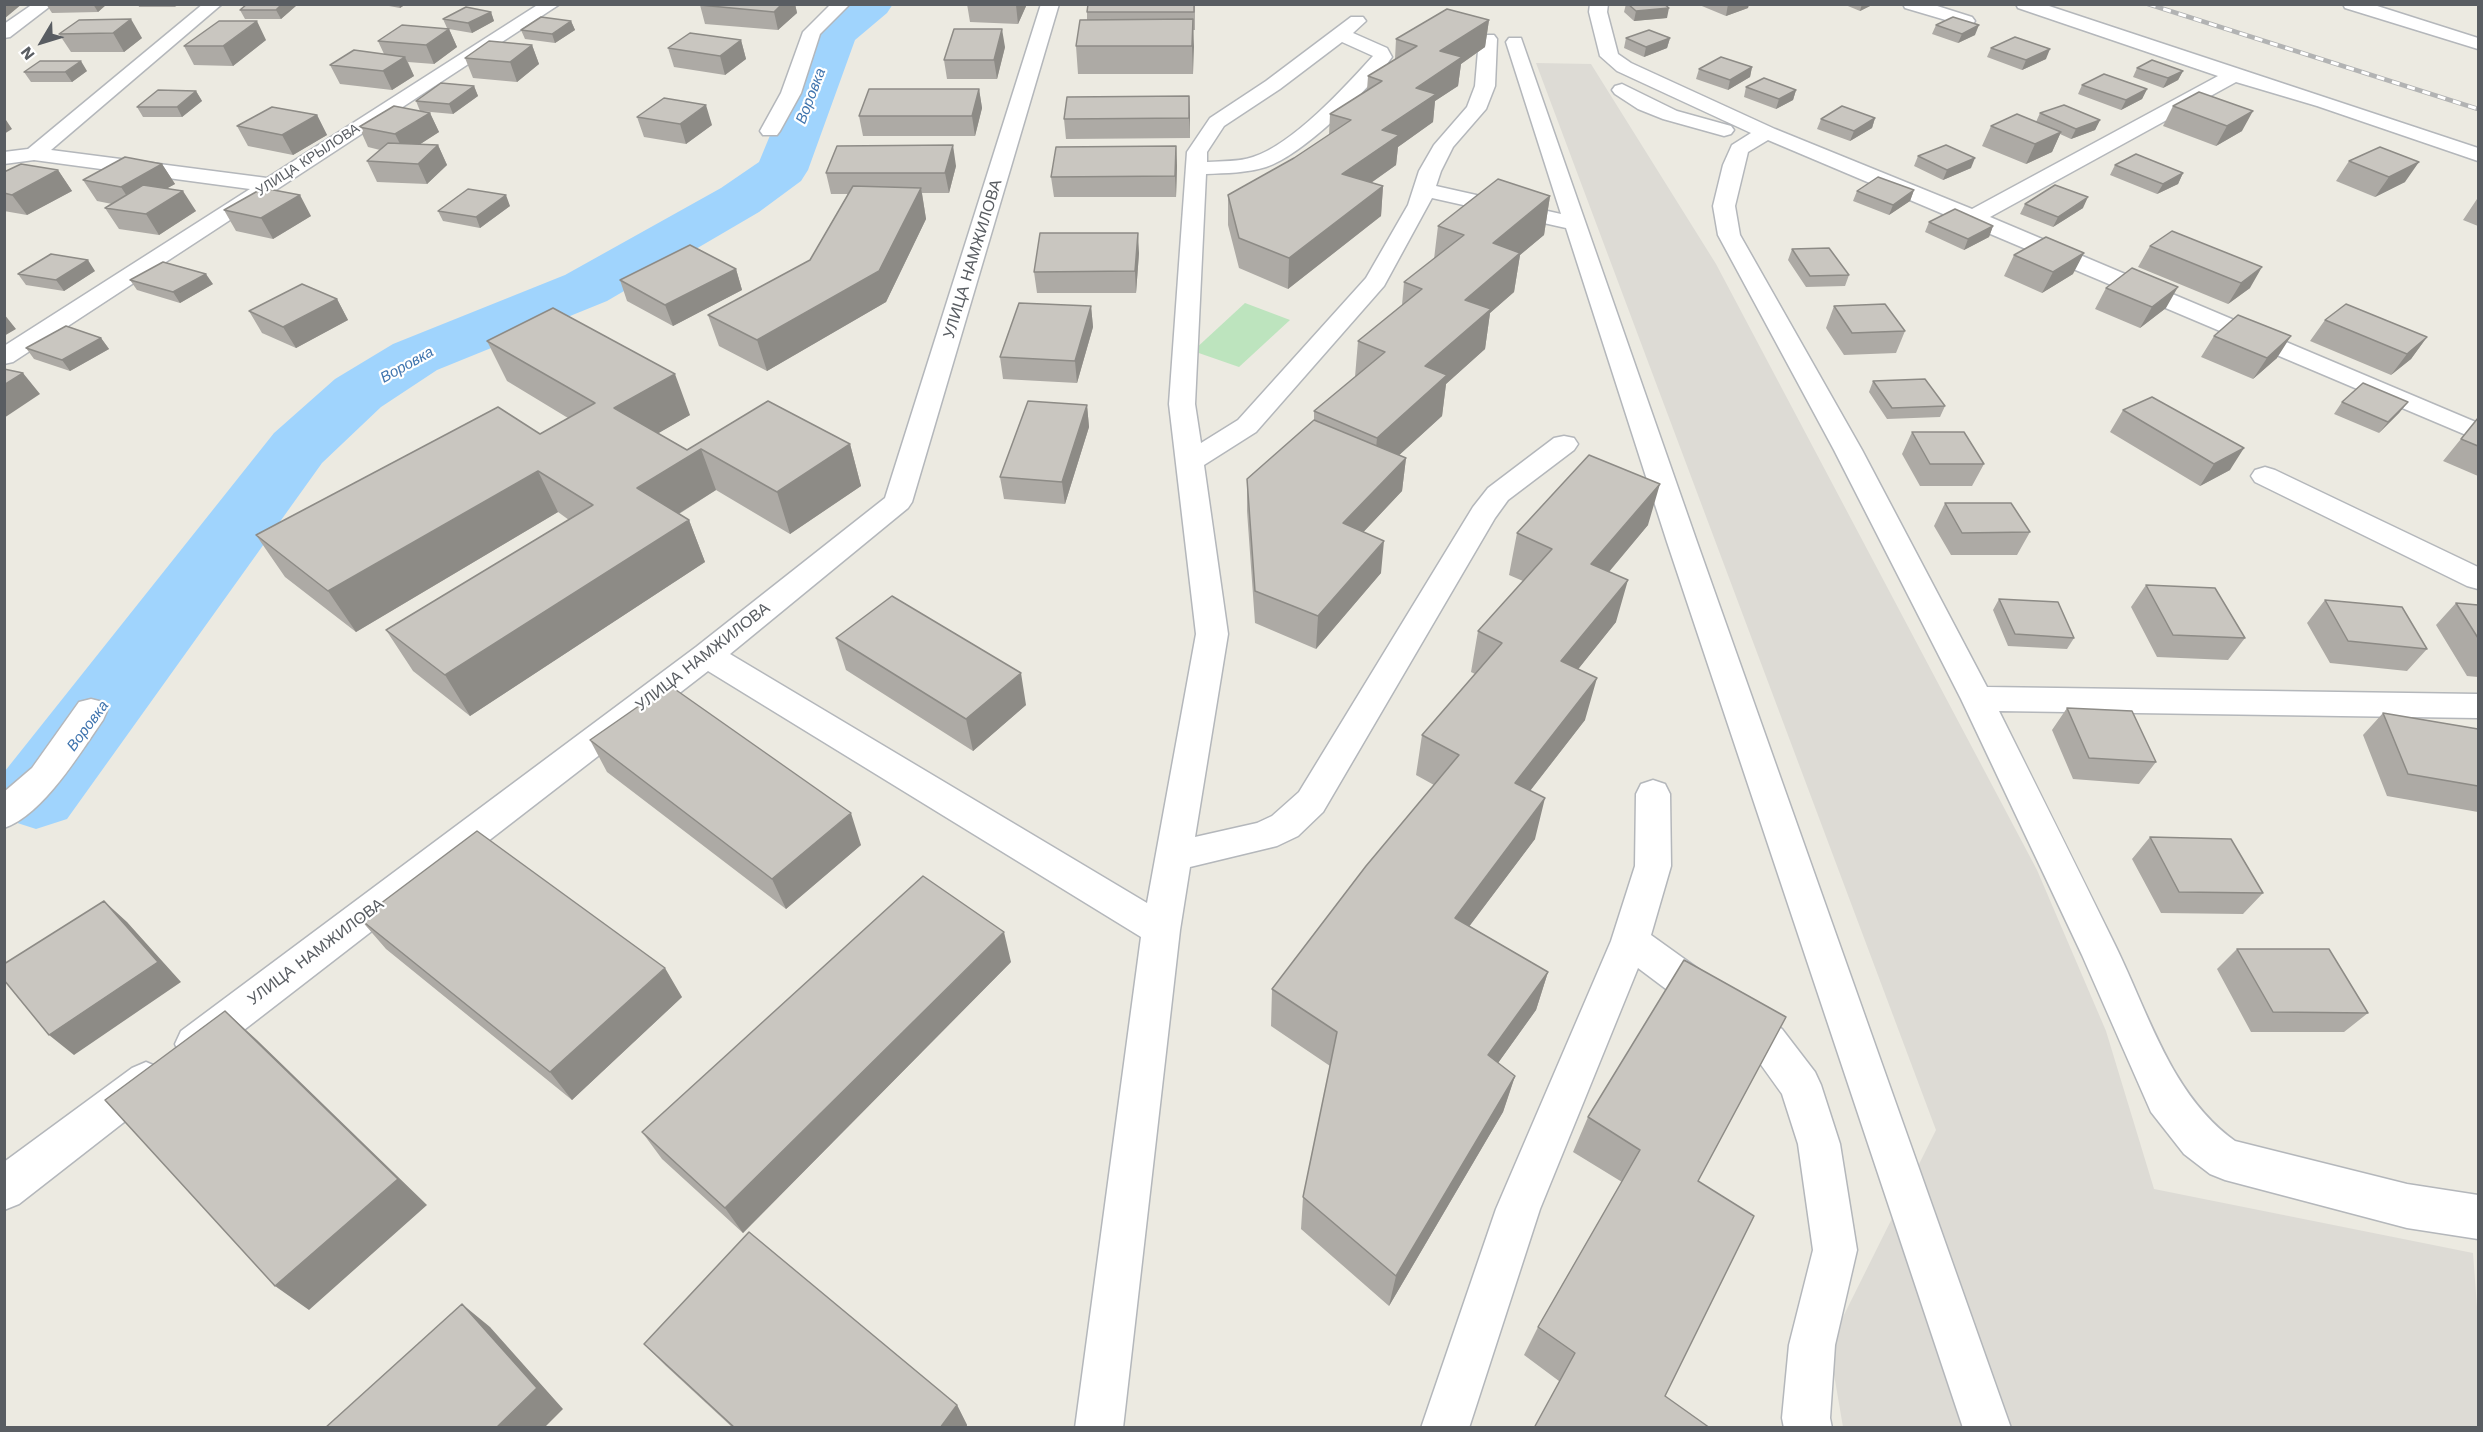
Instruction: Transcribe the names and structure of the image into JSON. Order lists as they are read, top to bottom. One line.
{"streets":{"street":["УЛИЦА КРЫЛОВА","УЛИЦА НАМЖИЛОВА"]},"water":["Воровка"],"north":"bottom left"}
